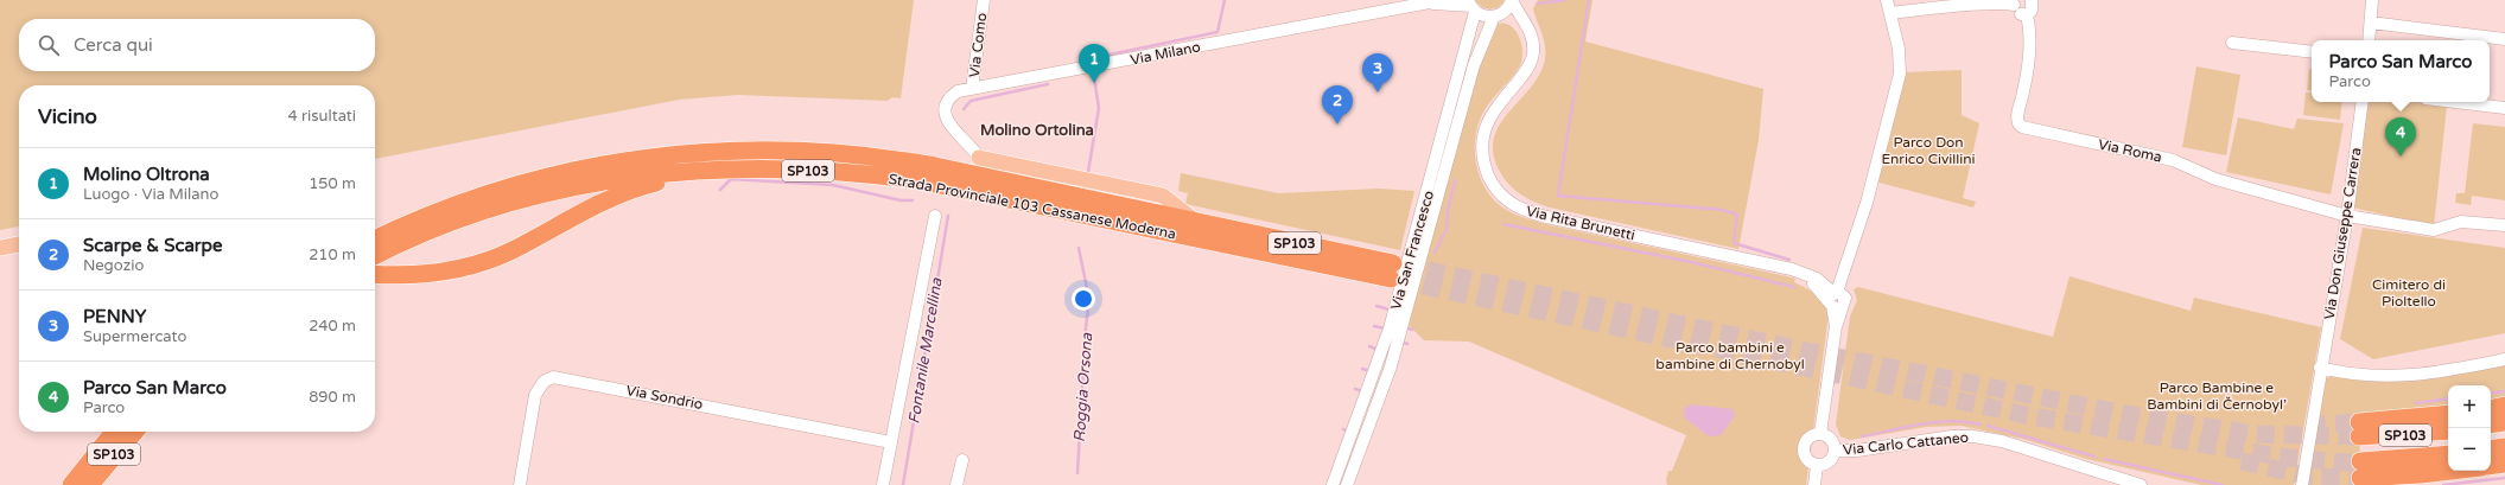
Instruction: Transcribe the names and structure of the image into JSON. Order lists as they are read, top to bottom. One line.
{"streets":{"highway":["SP103","Strada Provinciale 103 Cassanese Moderna"],"street":["Via Como","Via Milano","Via Roma","Via Rita Brunetti","Via Don Giuseppe Carrera","Via San Francesco","Via Sondrio","Via Carlo Cattaneo"]},"crossings":[["Via Como","Via Milano"],["Via Milano","Via San Francesco"],["Via Roma","Via Don Giuseppe Carrera"],["SP103","Strada Provinciale 103 Cassanese Moderna"],["Via Rita Brunetti","Via San Francesco"]],"districts":["Molino Ortolina"],"water":["Fontanile Marcellina","Roggia Orsona"],"parks":["Parco Don Enrico Civillini","Cimitero di Pioltello","Parco bambini e bambine di Chernobyl","Parco Bambine e Bambini di Černobyl’"],"page":{"search":"Cerca qui","popup":["Parco San Marco","Parco"],"pins":["1","3","2","4"],"heading":["Vicino","4 risultati"],"list":[{"mark":"1","name":"Molino Oltrona","note":"Luogo · Via Milano","value":"150 m"},{"mark":"2","name":"Scarpe & Scarpe","note":"Negozio","value":"210 m"},{"mark":"3","name":"PENNY","note":"Supermercato","value":"240 m"},{"mark":"4","name":"Parco San Marco","note":"Parco","value":"890 m"}],"map_buttons":["+","−"]}}
